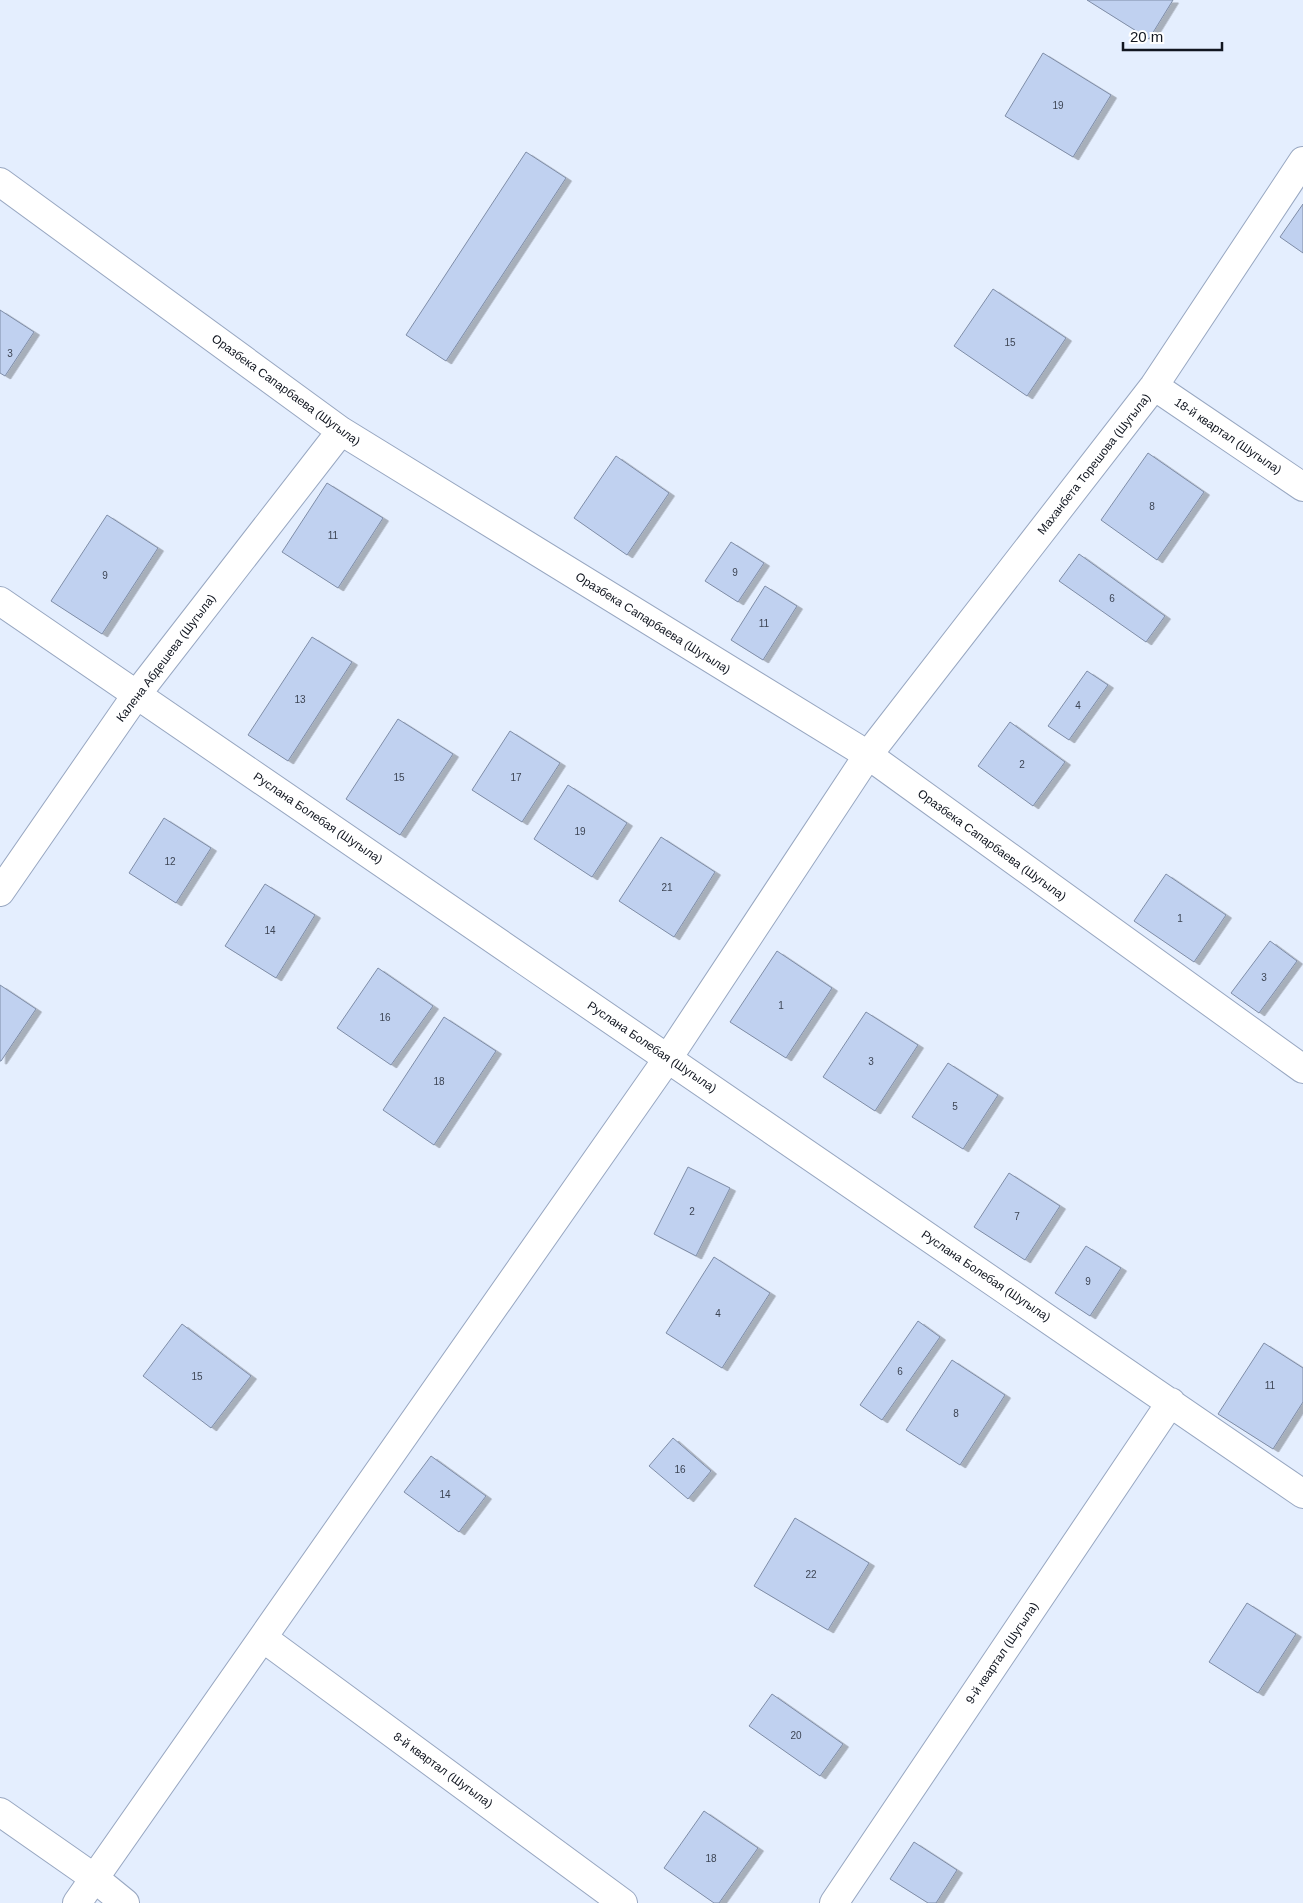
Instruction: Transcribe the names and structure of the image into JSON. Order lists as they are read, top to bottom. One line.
{"streets":{"street":["Оразбека Сапарбаева (Шугыла)","18-й квартал (Шугыла)","Маханбета Торешова (Шугыла)","Калена Абдешева (Шугыла)","Руслана Болебая (Шугыла)","9-й квартал (Шугыла)","8-й квартал (Шугыла)"]},"crossings":[["Оразбека Сапарбаева (Шугыла)","Маханбета Торешова (Шугыла)"],["Оразбека Сапарбаева (Шугыла)","Калена Абдешева (Шугыла)"],["18-й квартал (Шугыла)","Маханбета Торешова (Шугыла)"],["Маханбета Торешова (Шугыла)","Руслана Болебая (Шугыла)"],["Маханбета Торешова (Шугыла)","8-й квартал (Шугыла)"],["Калена Абдешева (Шугыла)","Руслана Болебая (Шугыла)"],["Руслана Болебая (Шугыла)","9-й квартал (Шугыла)"]],"house_numbers":["19","15","3","8","11","9","9","6","11","13","4","2","15","17","19","12","21","1","14","3","1","16","3","18","5","2","7","9","4","6","15","11","8","16","14","22","20","18"],"scale_bar":"20 m"}
